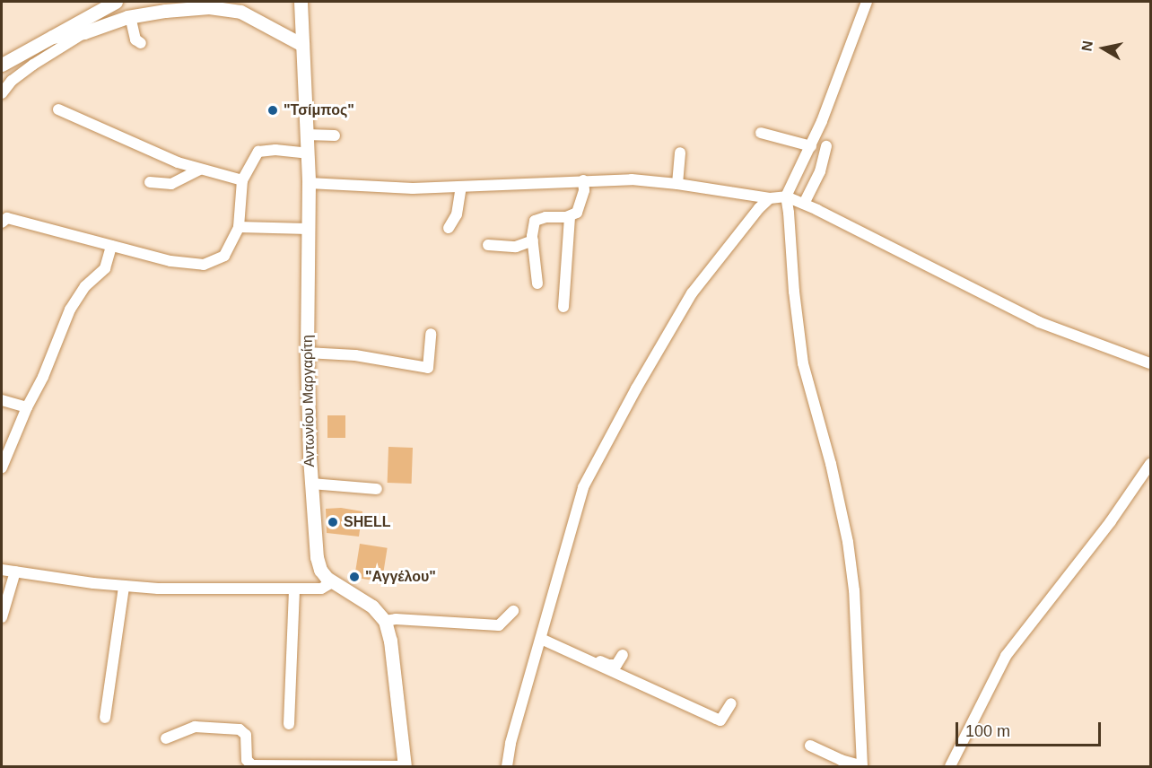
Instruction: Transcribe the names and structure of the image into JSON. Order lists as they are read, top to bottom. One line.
{"streets":{"street":["Αντωνίου Μαργαρίτη"]},"places":["\"Τσίμπος\"","SHELL","\"Αγγέλου\""],"scale_bar":"100 m","north":"left"}
